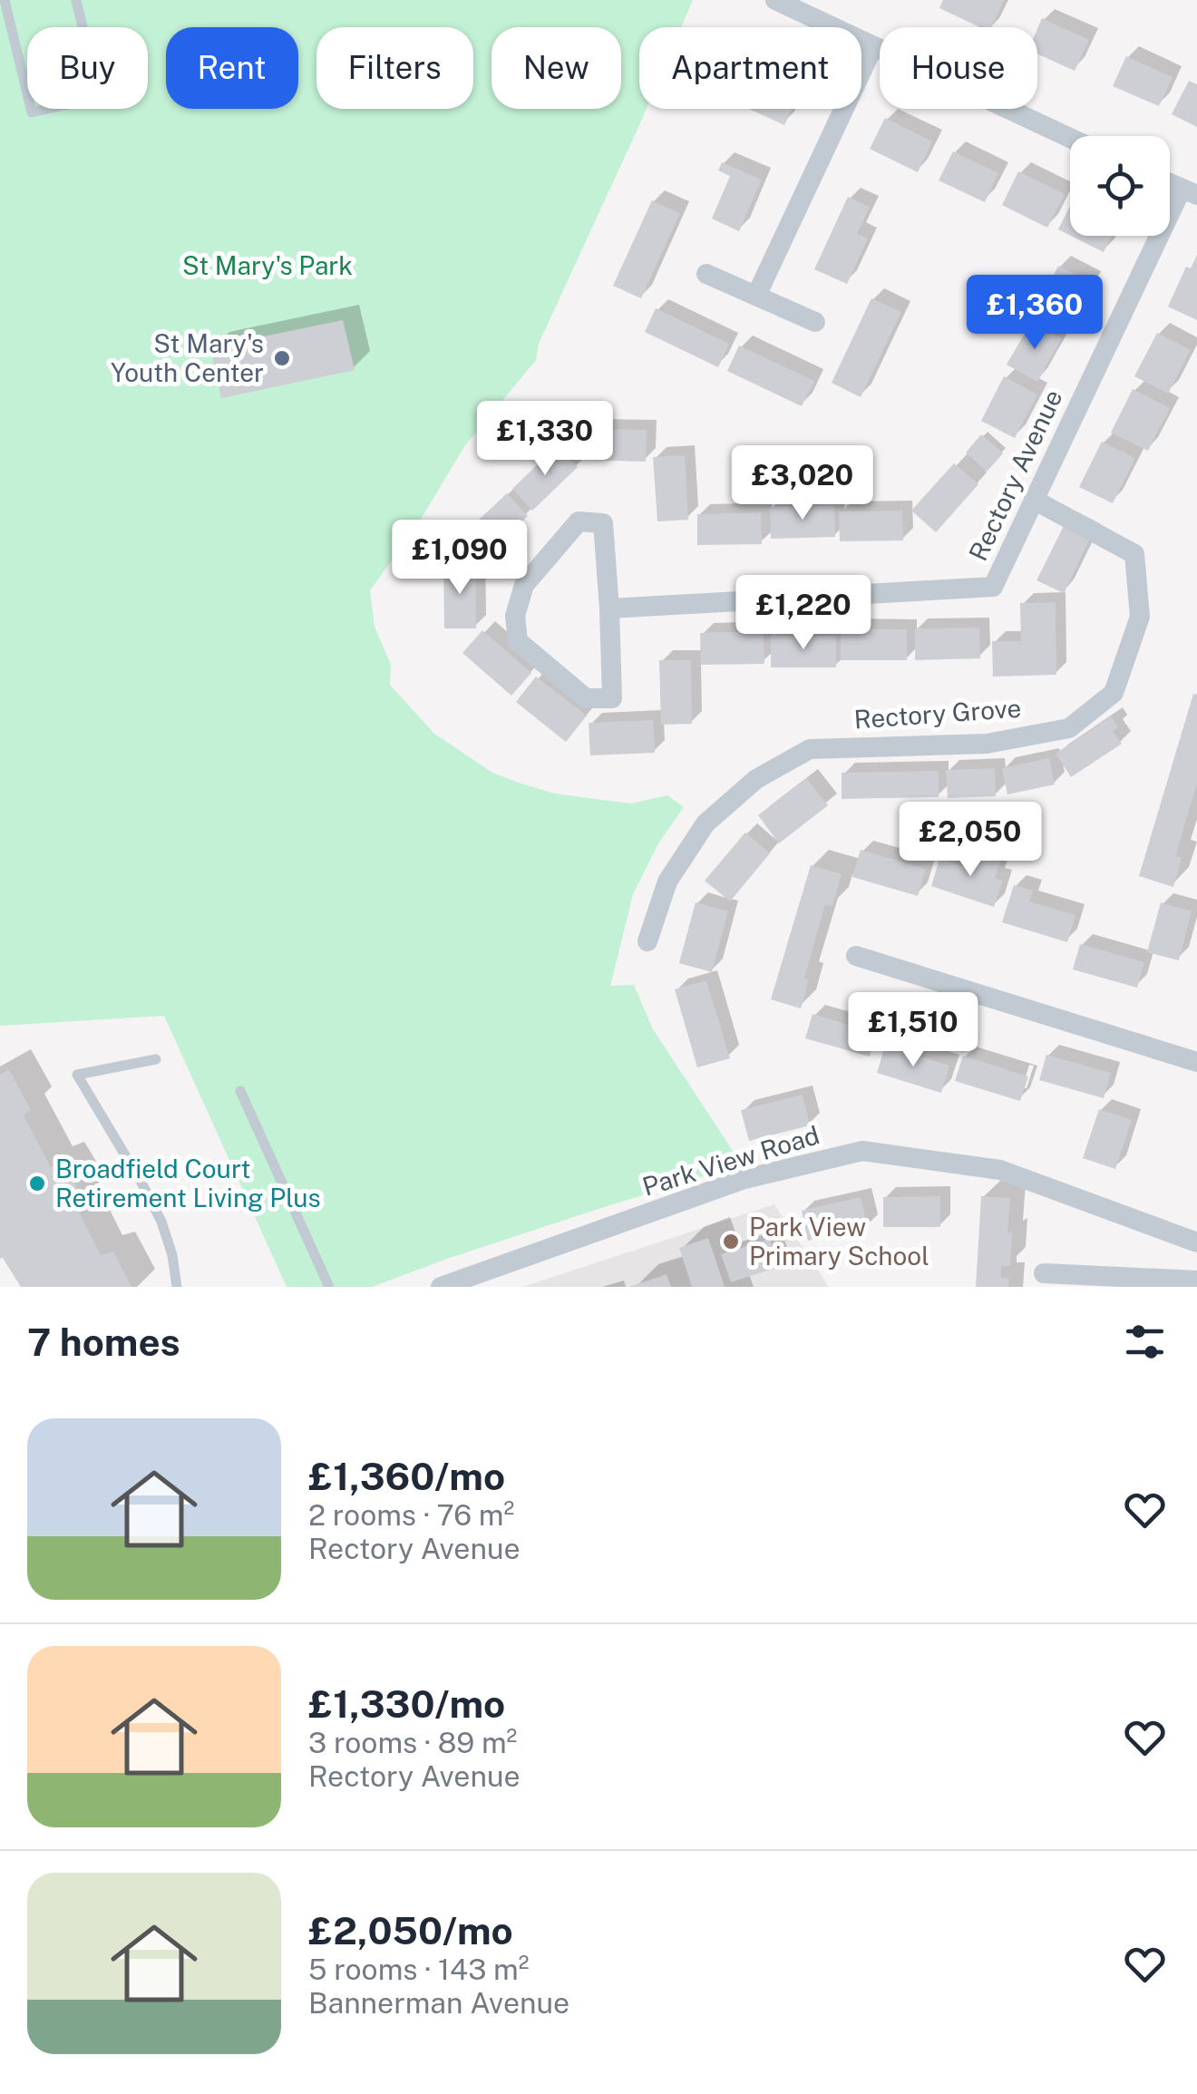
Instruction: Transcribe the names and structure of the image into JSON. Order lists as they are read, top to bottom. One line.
{"streets":{"street":["Rectory Avenue","Rectory Grove","Park View Road"]},"crossings":[["Rectory Avenue","Rectory Grove"]],"parks":["St Mary's Park"],"places":["St Mary's Youth Center","Broadfield Court Retirement Living Plus","Park View Primary School"],"page":{"chip":["Buy","Rent","Filters","New","Apartment","House"],"price":["£1,360","£1,330","£3,020","£1,090","£1,220","£2,050","£1,510"],"heading":"7 homes","list":[{"name":"£1,360/mo","note":"2 rooms · 76 m² · Rectory Avenue"},{"name":"£1,330/mo","note":"3 rooms · 89 m² · Rectory Avenue"},{"name":"£2,050/mo","note":"5 rooms · 143 m² · Bannerman Avenue"}]}}
